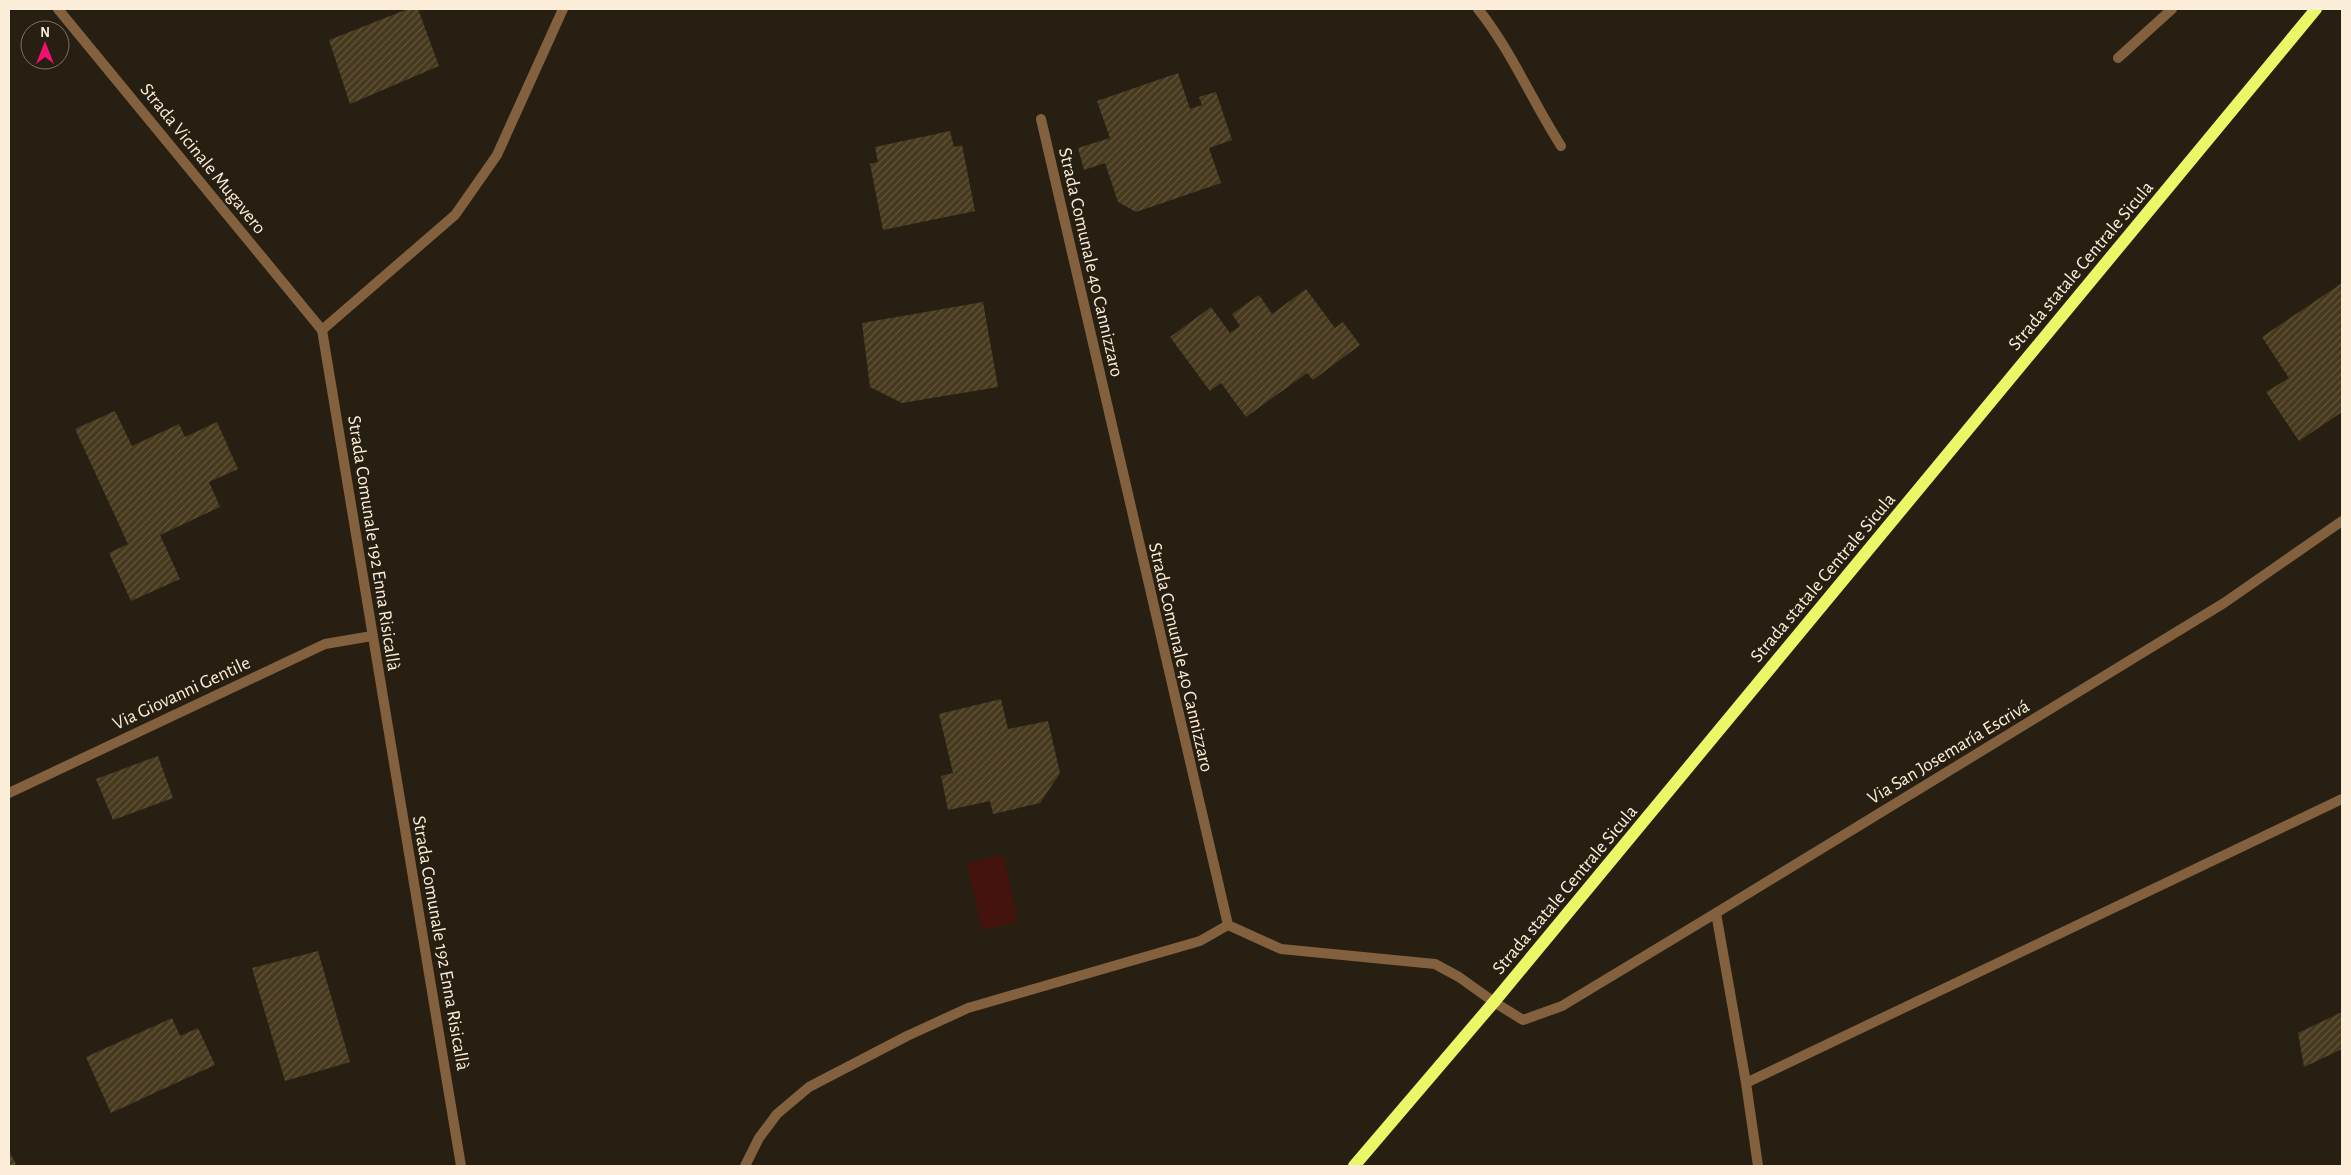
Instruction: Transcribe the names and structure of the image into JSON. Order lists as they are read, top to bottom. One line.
{"streets":{"main road":["Strada statale Centrale Sicula"],"street":["Strada Vicinale Mugavero","Strada Comunale 40 Cannizzaro","Strada Comunale 192 Enna Risicallà","Via Giovanni Gentile","Via San Josemaría Escrivá"]},"crossings":[["Strada Vicinale Mugavero","Strada Comunale 192 Enna Risicallà"],["Strada statale Centrale Sicula","Via San Josemaría Escrivá"],["Strada Comunale 192 Enna Risicallà","Via Giovanni Gentile"]],"north":"top"}
